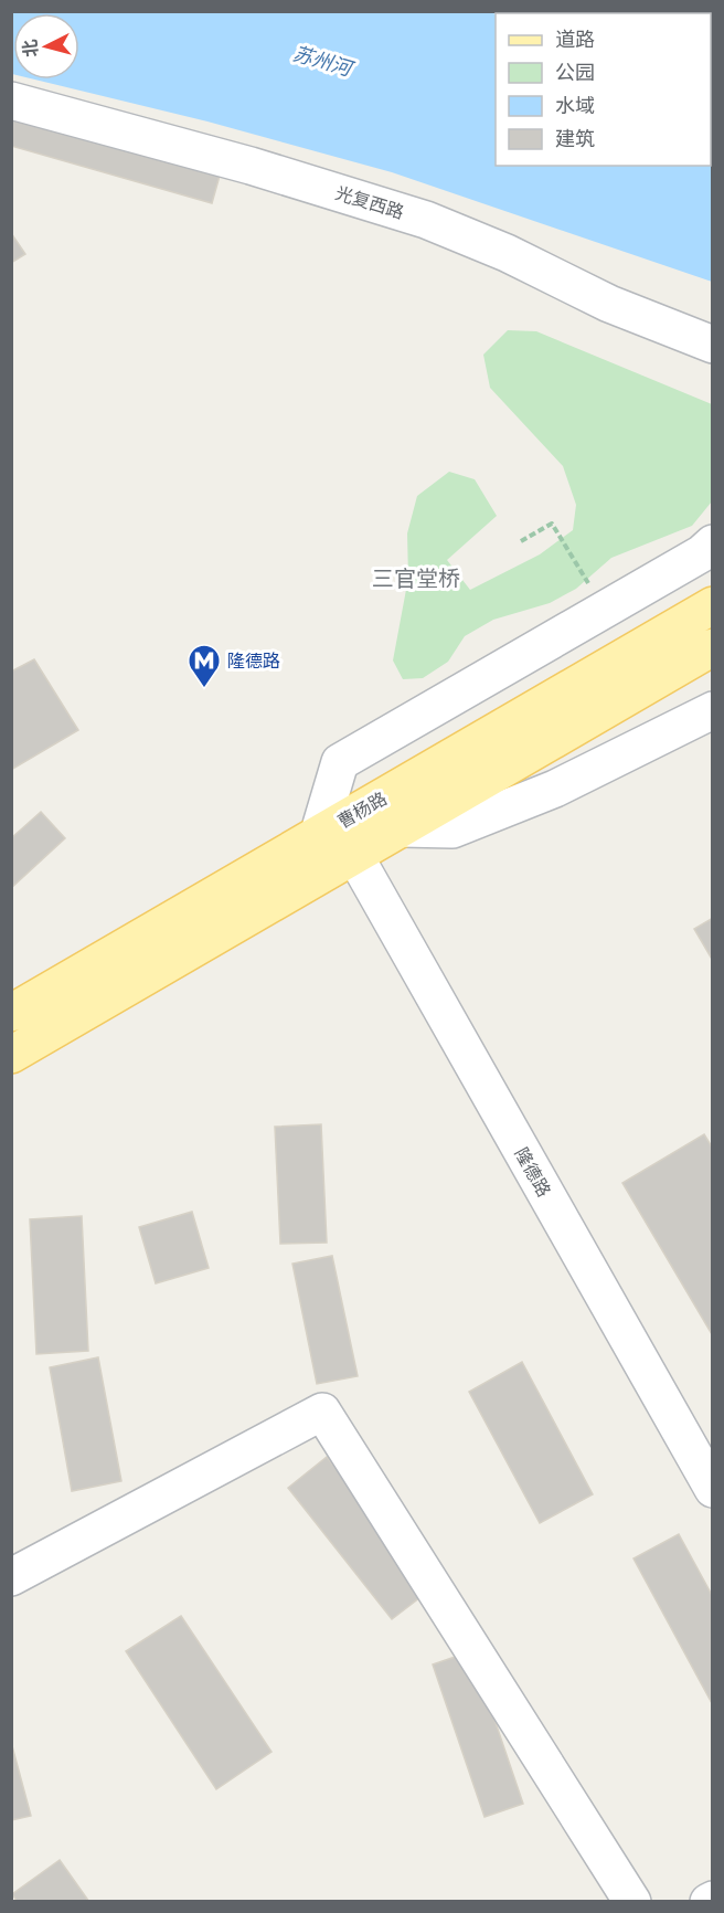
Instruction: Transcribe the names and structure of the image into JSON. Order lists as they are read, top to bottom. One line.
{"streets":{"main road":["曹杨路"],"street":["光复西路","隆德路"]},"crossings":[["曹杨路","隆德路"]],"districts":["三官堂桥"],"water":["苏州河"],"places":{"metro station":["隆德路"]},"legend":["道路","公园","水域","建筑"],"north":"left"}
